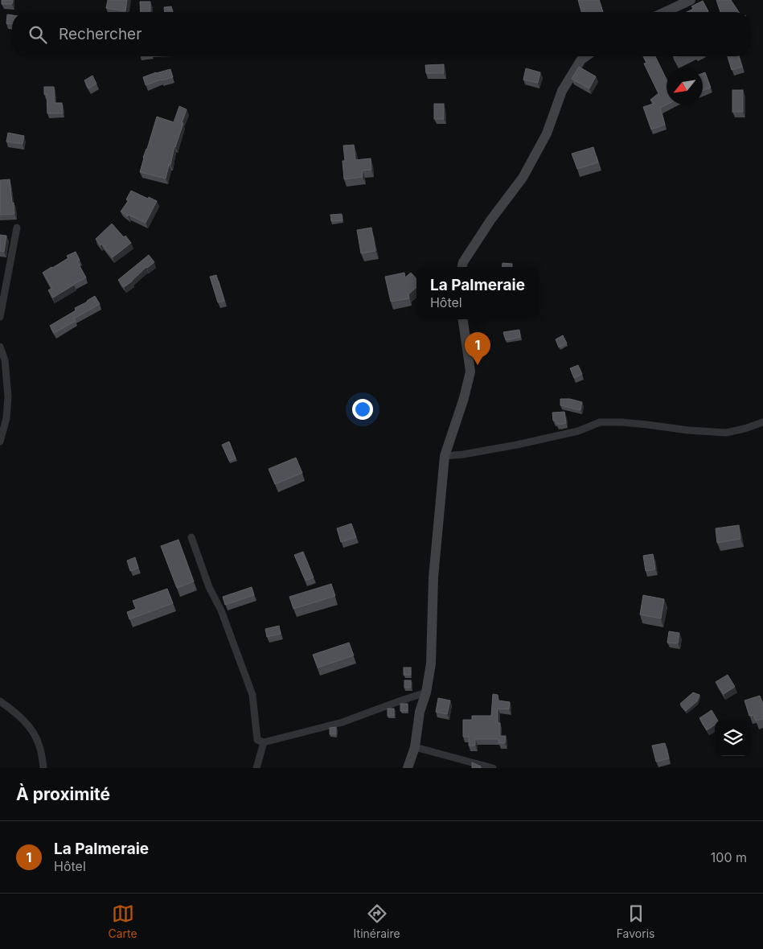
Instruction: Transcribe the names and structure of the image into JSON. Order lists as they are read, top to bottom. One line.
{"north":"bottom left","page":{"search":"Rechercher","popup":["La Palmeraie","Hôtel"],"pins":"1","heading":"À proximité","list":[{"mark":"1","name":"La Palmeraie","note":"Hôtel","value":"100 m"}],"nav":["Carte","Itinéraire","Favoris"]}}
